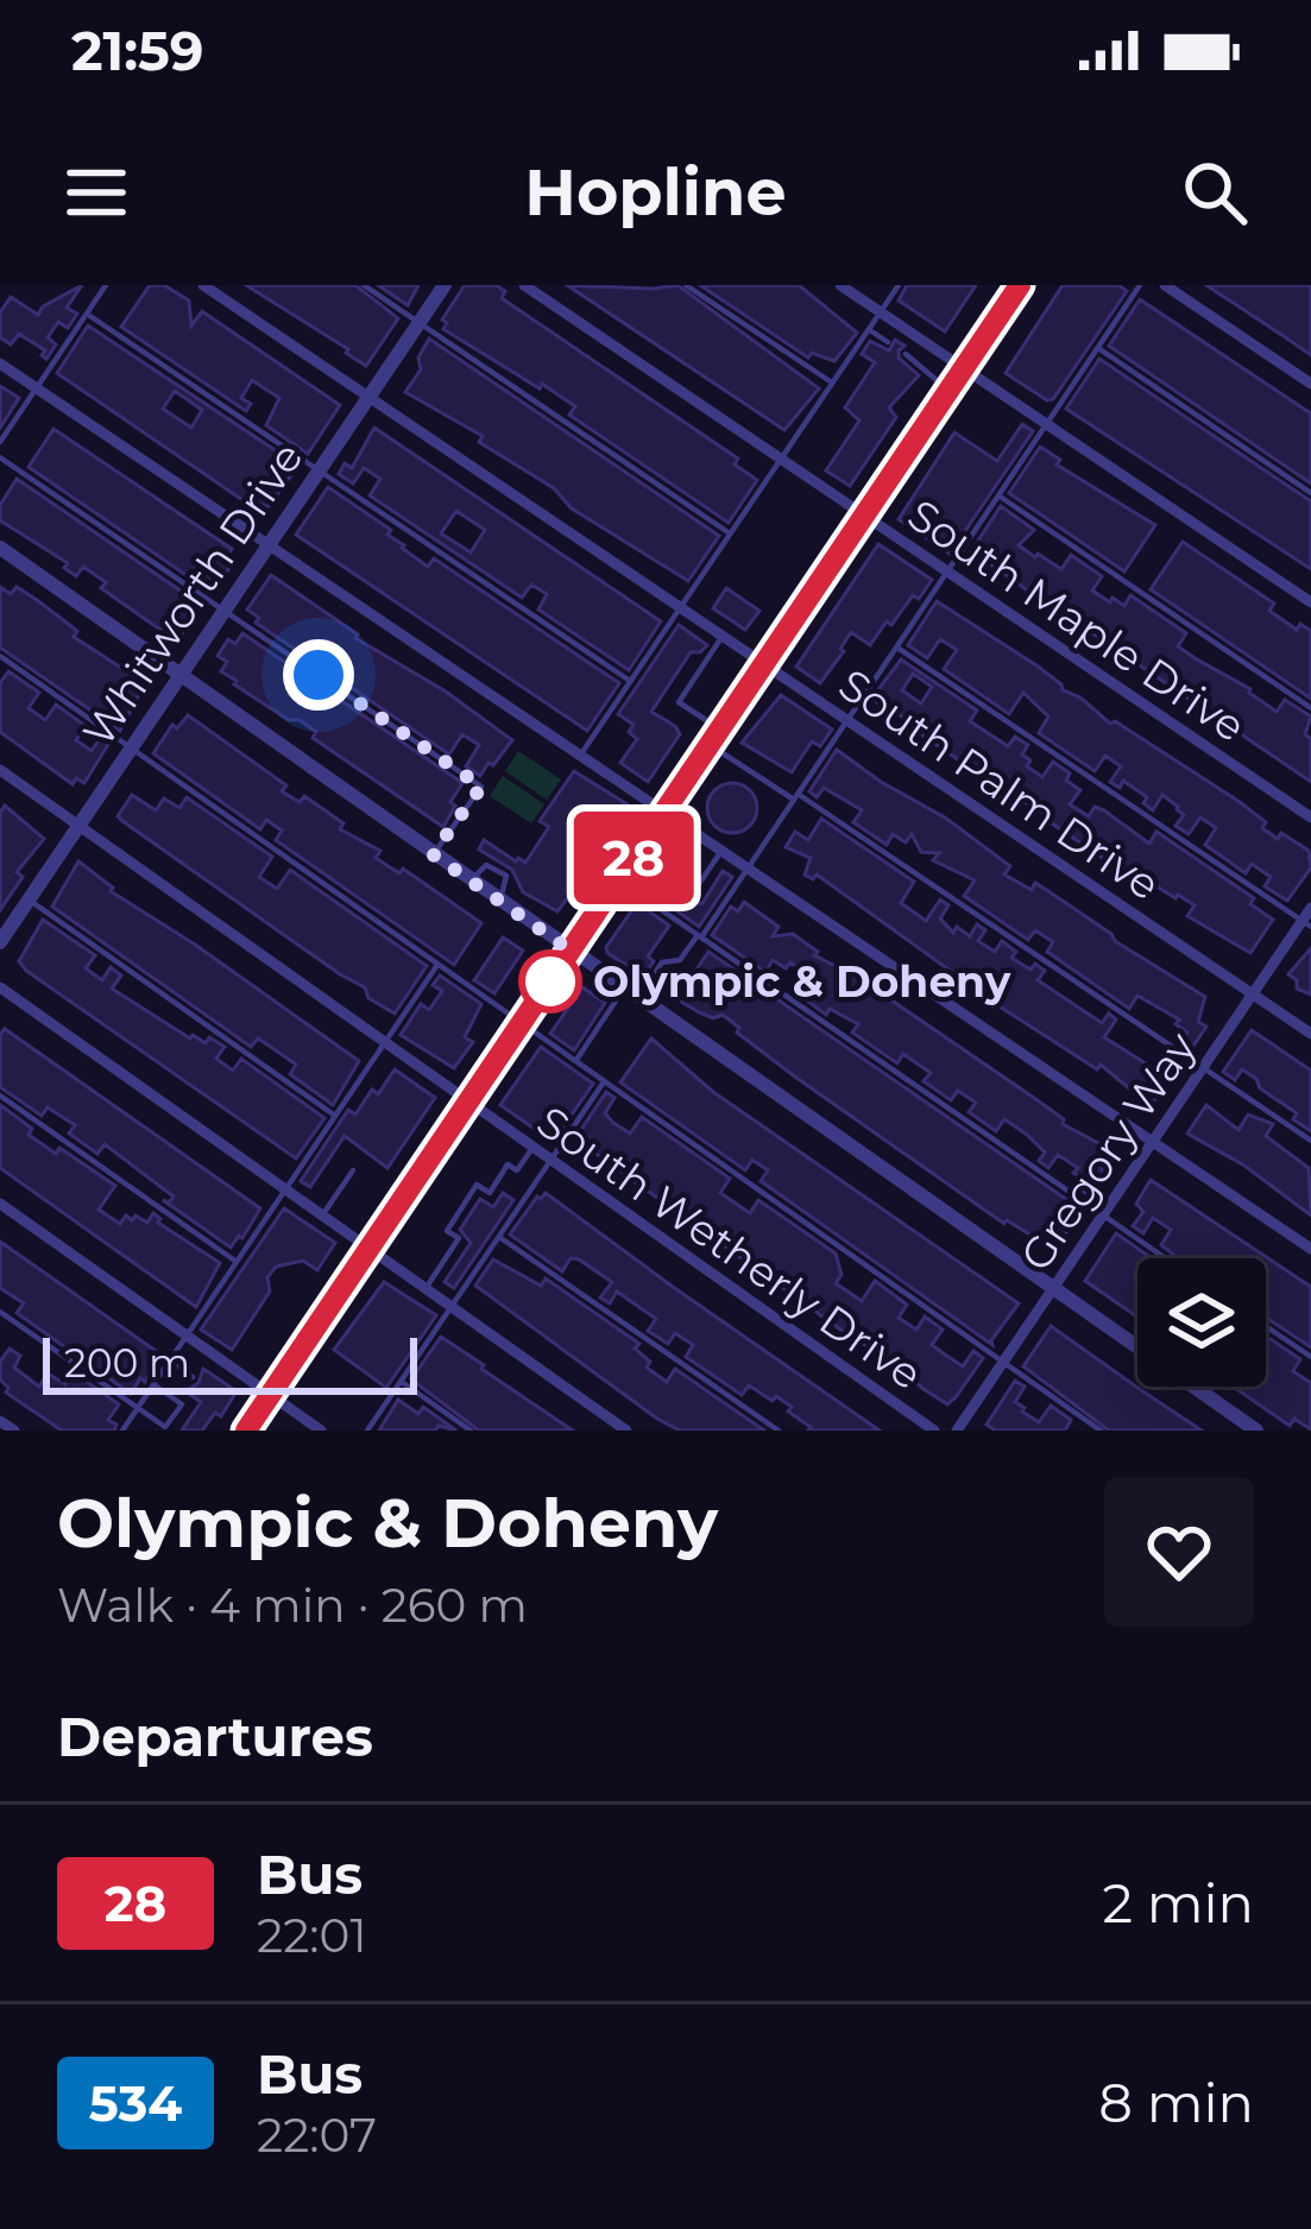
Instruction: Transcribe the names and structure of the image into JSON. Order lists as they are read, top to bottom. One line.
{"streets":{"street":["Whitworth Drive","South Maple Drive","South Palm Drive","Gregory Way","South Wetherly Drive"]},"crossings":[["Whitworth Drive","South Palm Drive"],["Whitworth Drive","South Wetherly Drive"],["South Palm Drive","Gregory Way"]],"places":["Olympic & Doheny"],"lines":["bus line 28"],"scale_bar":"200 m","page":{"status":"21:59","header":"Hopline","on_map":"28","scale":"200 m","heading":[["Olympic & Doheny","Walk · 4 min · 260 m"],"Departures"],"list":[{"mark":"28","name":"Bus","note":"22:01","value":"2 min"},{"mark":"534","name":"Bus","note":"22:07","value":"8 min"}]}}
